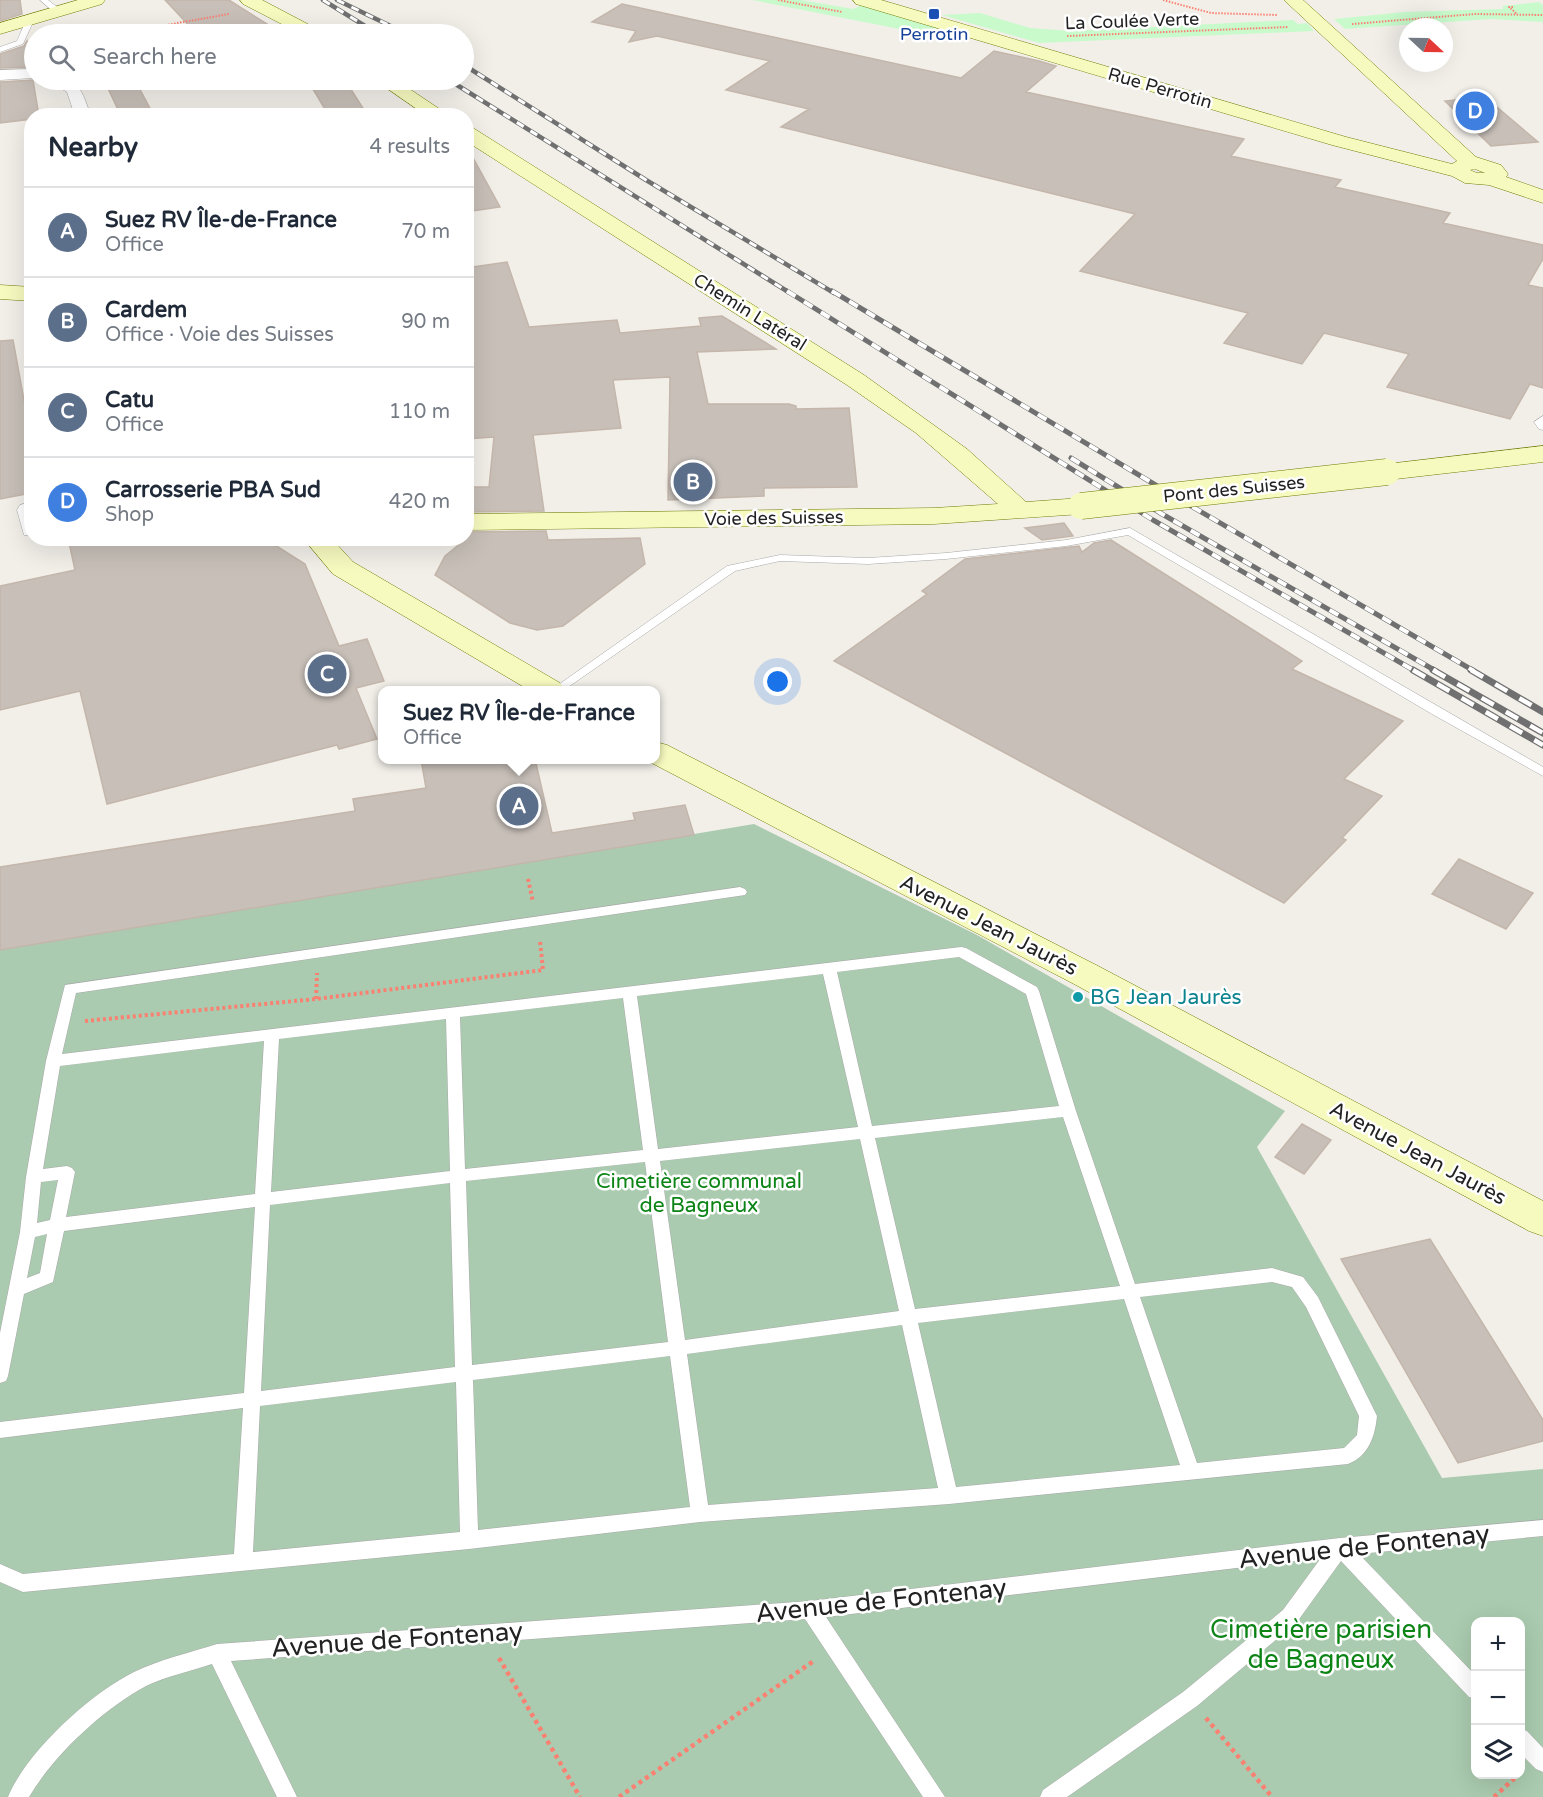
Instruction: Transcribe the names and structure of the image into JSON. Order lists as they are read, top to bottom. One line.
{"streets":{"street":["Rue Perrotin","Chemin Latéral","Pont des Suisses","Voie des Suisses","Avenue Jean Jaurès"],"lane":["Avenue de Fontenay"],"path":["La Coulée Verte"]},"crossings":[["Chemin Latéral","Voie des Suisses"],["Pont des Suisses","Voie des Suisses"]],"parks":["Cimetière communal de Bagneux","Cimetière parisien de Bagneux"],"places":{"transit":["Perrotin"],"other":["BG Jean Jaurès"]},"north":"right","page":{"search":"Search here","pins":["D","B","C","A"],"heading":["Nearby","4 results"],"list":[{"mark":"A","name":"Suez RV Île-de-France","note":"Office","value":"70 m"},{"mark":"B","name":"Cardem","note":"Office · Voie des Suisses","value":"90 m"},{"mark":"C","name":"Catu","note":"Office","value":"110 m"},{"mark":"D","name":"Carrosserie PBA Sud","note":"Shop","value":"420 m"}],"popup":["Suez RV Île-de-France","Office"],"map_buttons":["+","−"]}}
